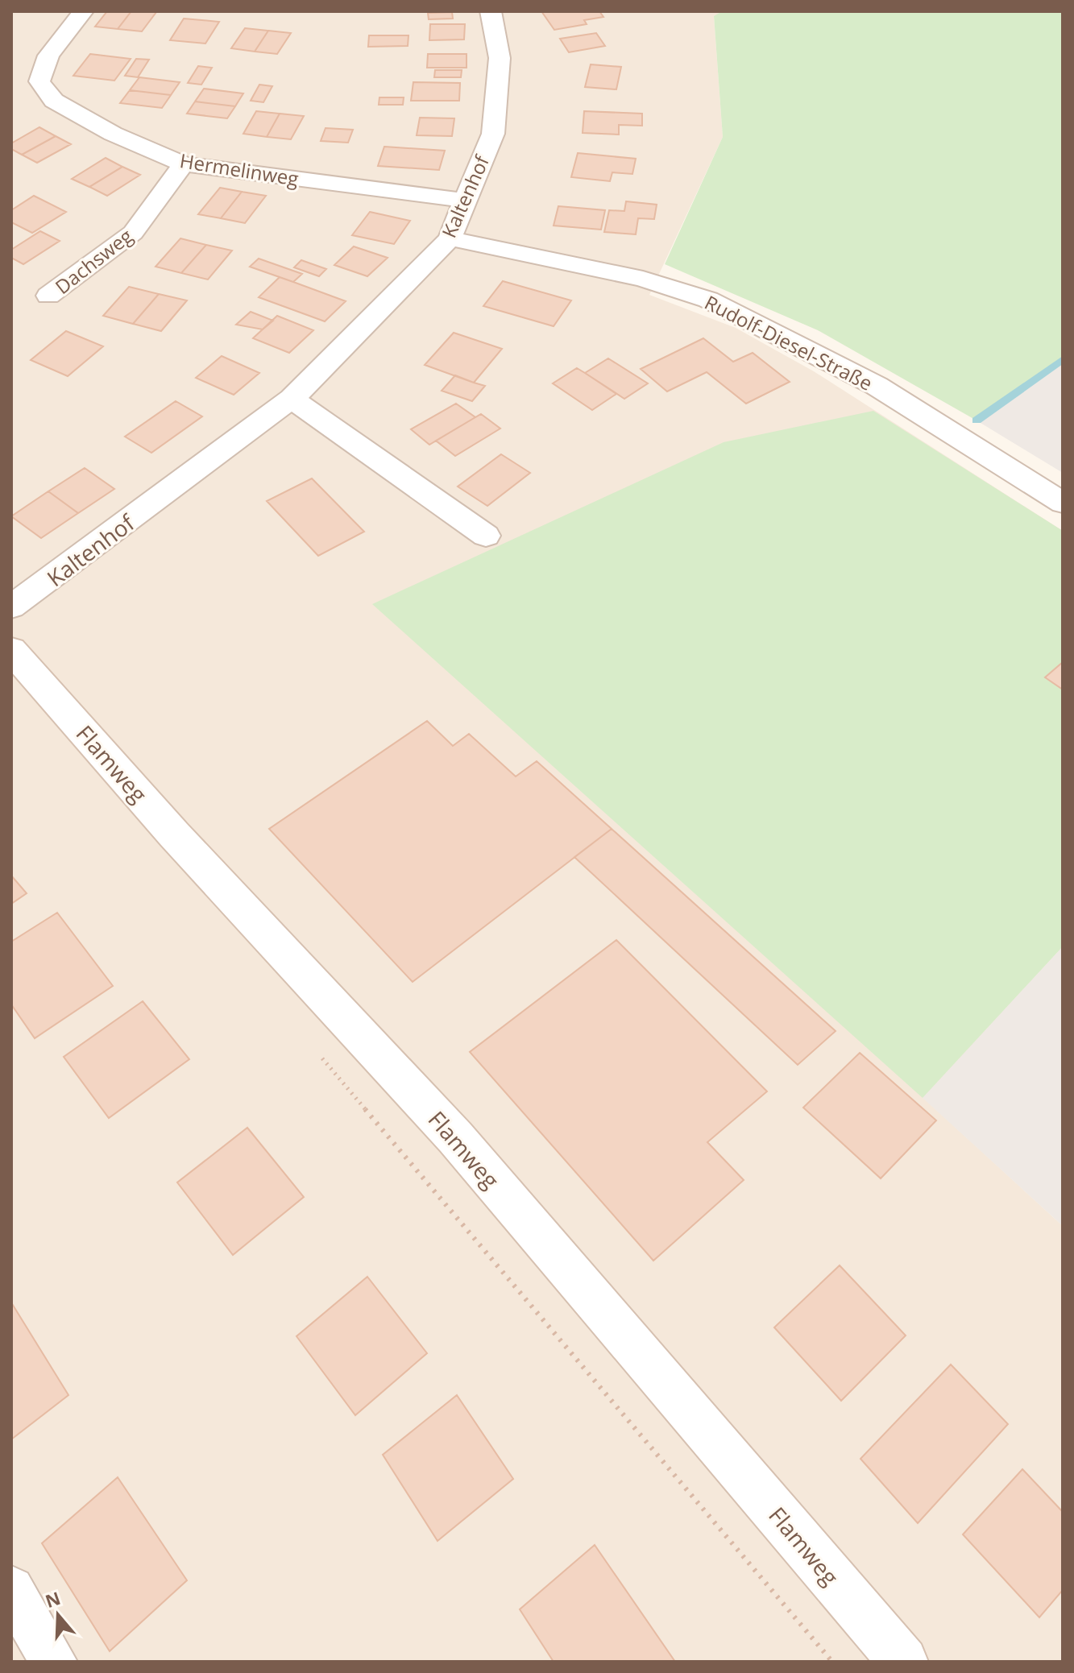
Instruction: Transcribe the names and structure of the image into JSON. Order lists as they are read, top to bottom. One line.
{"streets":{"main road":["Flamweg"],"street":["Hermelinweg","Kaltenhof","Dachsweg","Rudolf-Diesel-Straße"]},"crossings":[["Hermelinweg","Kaltenhof"],["Hermelinweg","Dachsweg"],["Kaltenhof","Rudolf-Diesel-Straße"]],"north":"top"}
